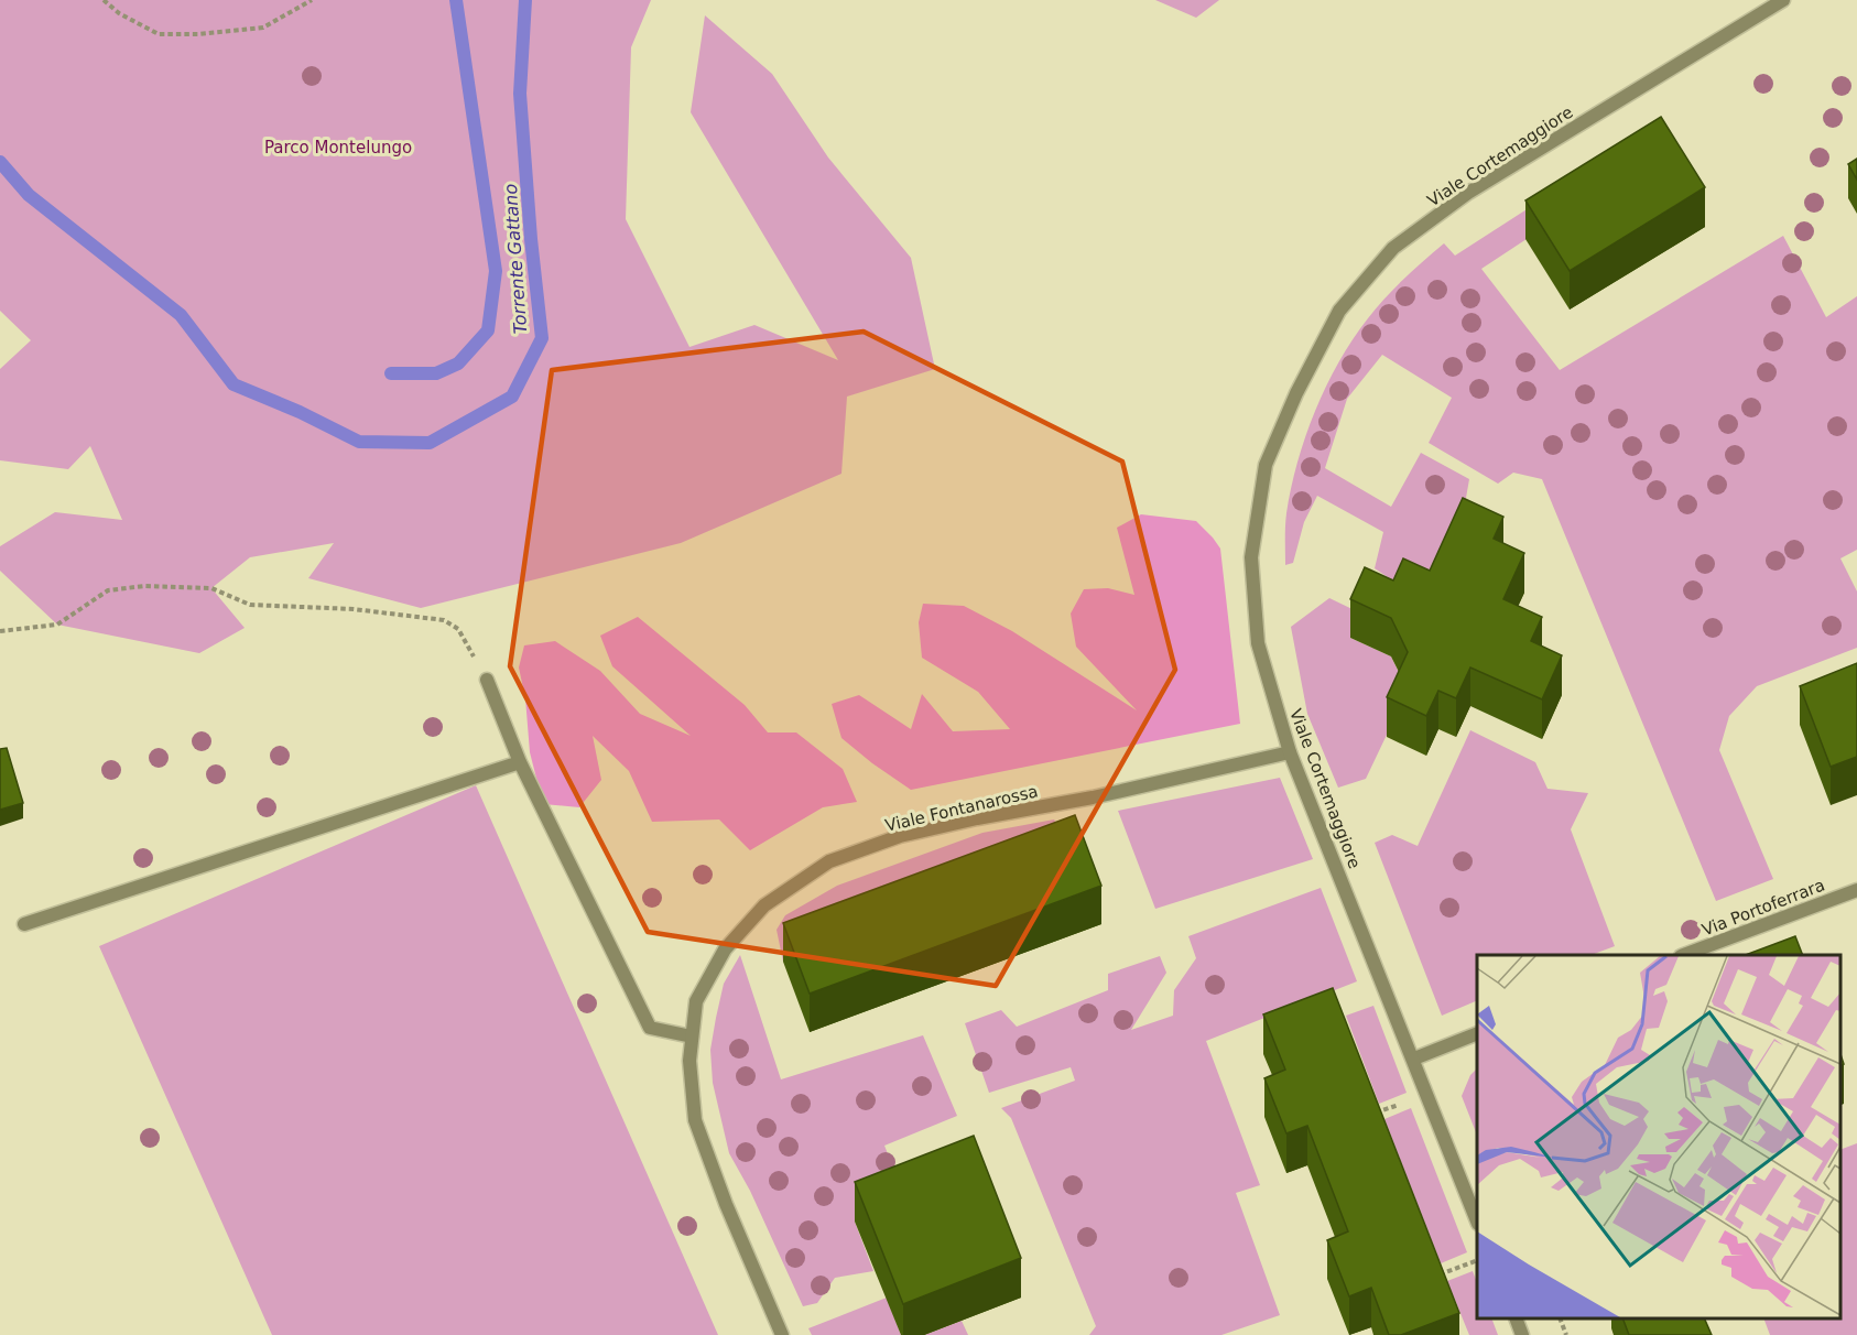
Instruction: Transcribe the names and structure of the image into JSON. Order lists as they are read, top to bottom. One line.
{"streets":{"street":["Viale Cortemaggiore","Viale Fontanarossa","Via Portoferrara"]},"crossings":[["Viale Cortemaggiore","Viale Fontanarossa"]],"water":["Torrente Gattano"],"parks":["Parco Montelungo"]}
